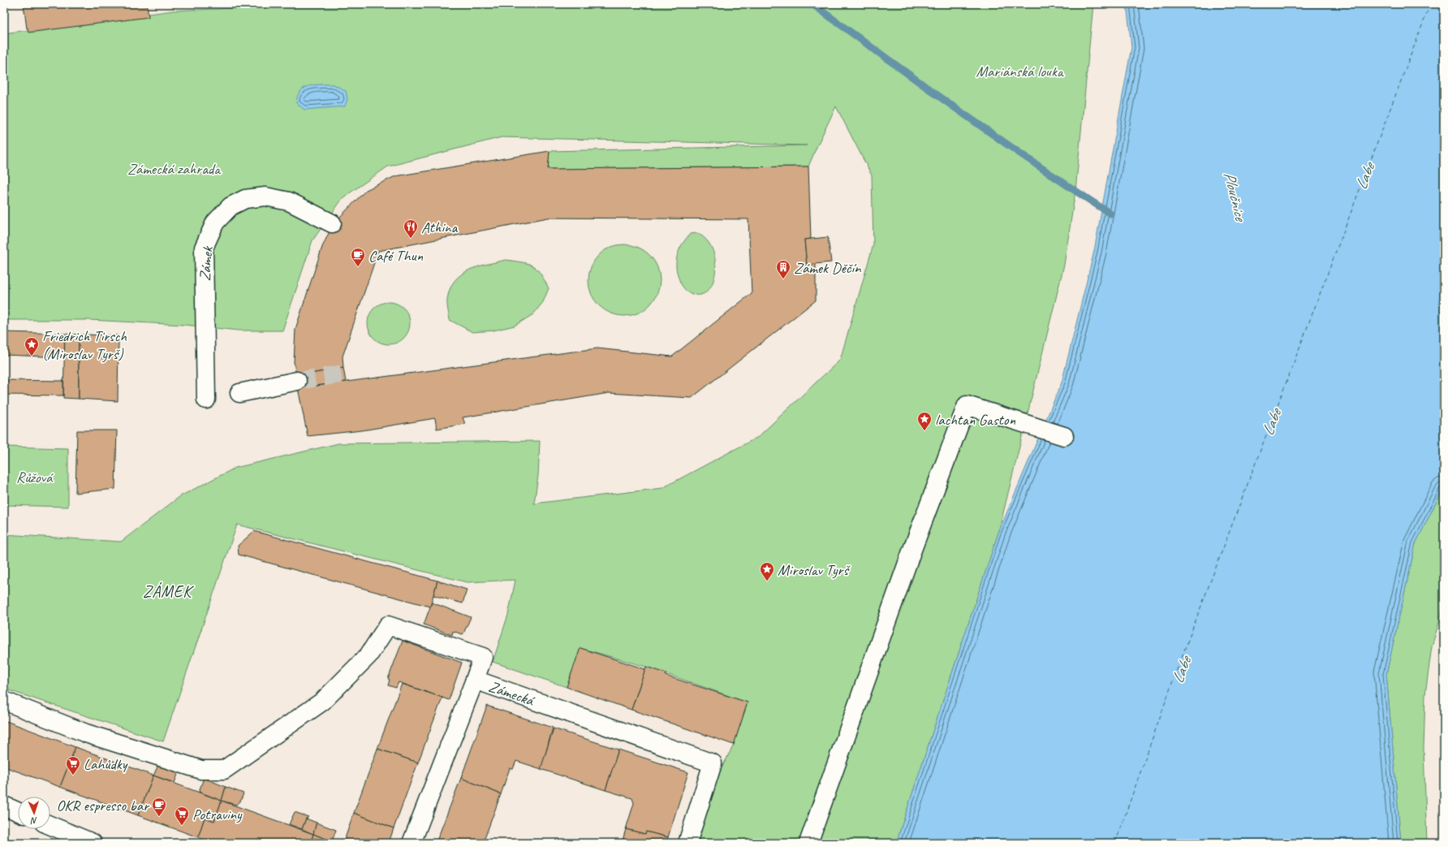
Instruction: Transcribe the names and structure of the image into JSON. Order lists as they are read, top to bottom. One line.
{"streets":{"street":["Zámek","Zámecká"]},"districts":["ZÁMEK"],"water":["Labe","Ploučnice"],"parks":["Mariánská louka","Zámecká zahrada","Růžová"],"places":{"restaurant":["Athina"],"cafe":["Café Thun","OKR espresso bar"],"building":["Zámek Děčín"],"place":["Friedrich Tirsch (Miroslav Tyrš)","lachtan Gaston","Miroslav Tyrš"],"supermarket":["Lahůdky","Potraviny"]},"north":"bottom"}
